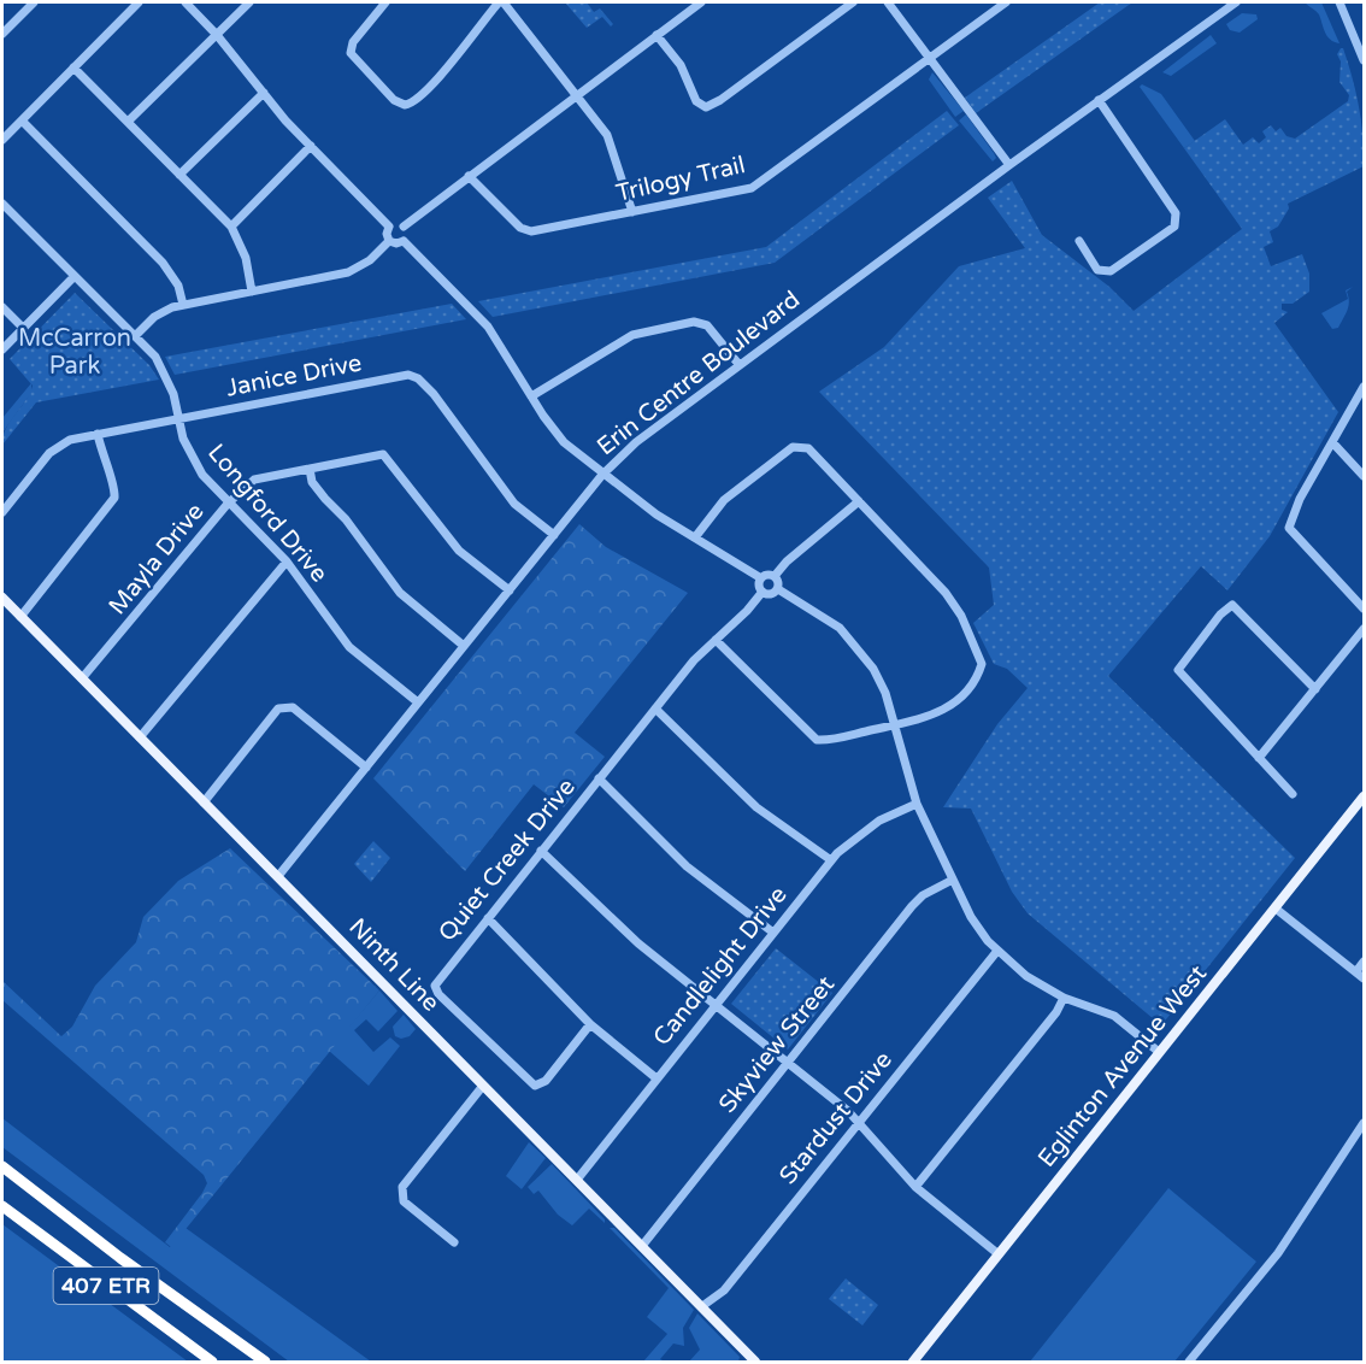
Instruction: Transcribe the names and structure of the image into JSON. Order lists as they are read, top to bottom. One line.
{"streets":{"highway":["407 ETR"],"main road":["Ninth Line","Eglinton Avenue West"],"street":["Trilogy Trail","Erin Centre Boulevard","Janice Drive","Longford Drive","Mayla Drive","Quiet Creek Drive","Candlelight Drive","Skyview Street","Stardust Drive"]},"crossings":[["Erin Centre Boulevard","Janice Drive"],["Erin Centre Boulevard","Longford Drive"],["Erin Centre Boulevard","Mayla Drive"],["Erin Centre Boulevard","Ninth Line"],["Janice Drive","Longford Drive"],["Longford Drive","Mayla Drive"],["Mayla Drive","Ninth Line"],["Ninth Line","Candlelight Drive"],["Ninth Line","Skyview Street"],["Ninth Line","Stardust Drive"]],"parks":["McCarron Park"]}
